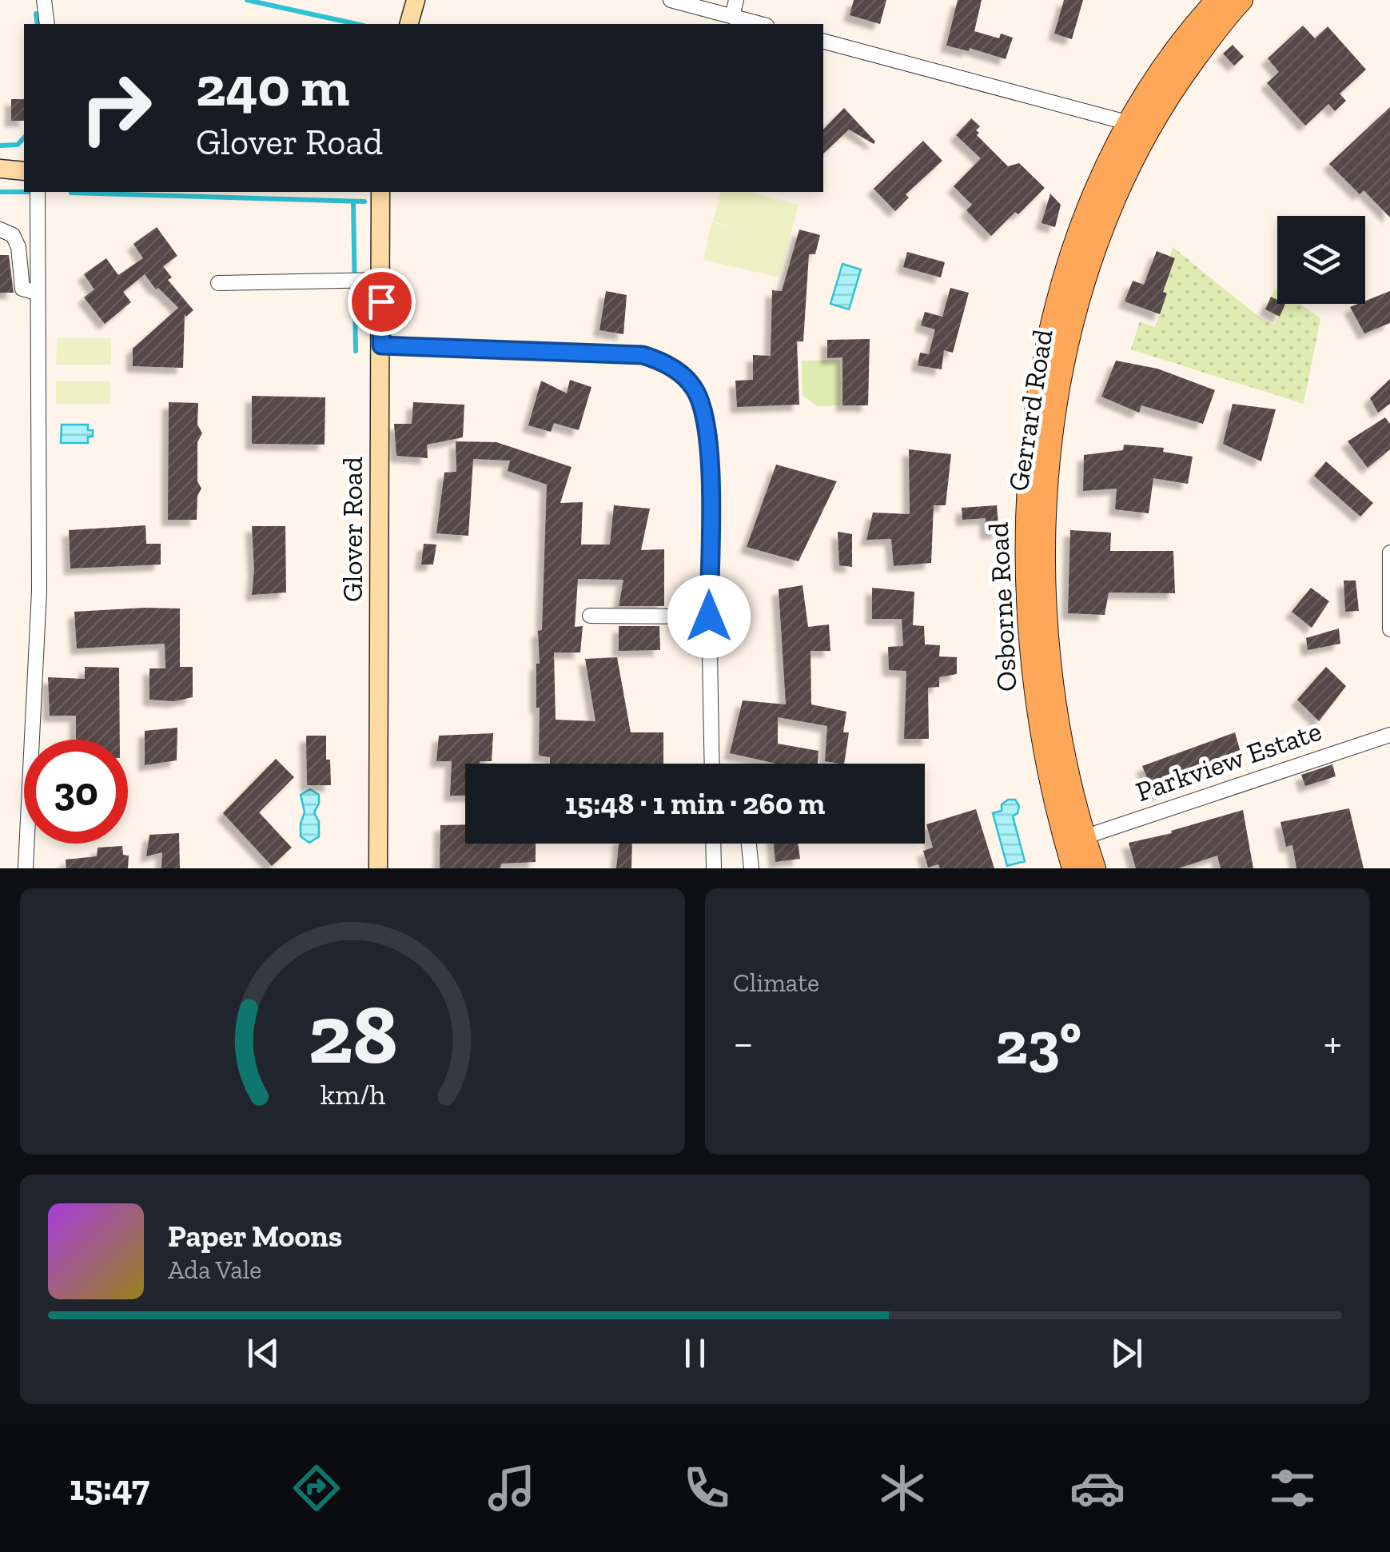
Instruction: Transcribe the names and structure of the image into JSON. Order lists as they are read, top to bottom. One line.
{"streets":{"main road":["Gerrard Road","Osborne Road"],"street":["Glover Road","Parkview Estate"]},"crossings":[["Gerrard Road","Parkview Estate"]],"page":{"turn":["240 m","Glover Road"],"limit":"30","trip":"15:48 · 1 min · 260 m","tile":"Climate","heat":["−","23°","+"],"song":["Paper Moons","Ada Vale"],"tabs":"15:47","gauge":["28","km/h"]}}
